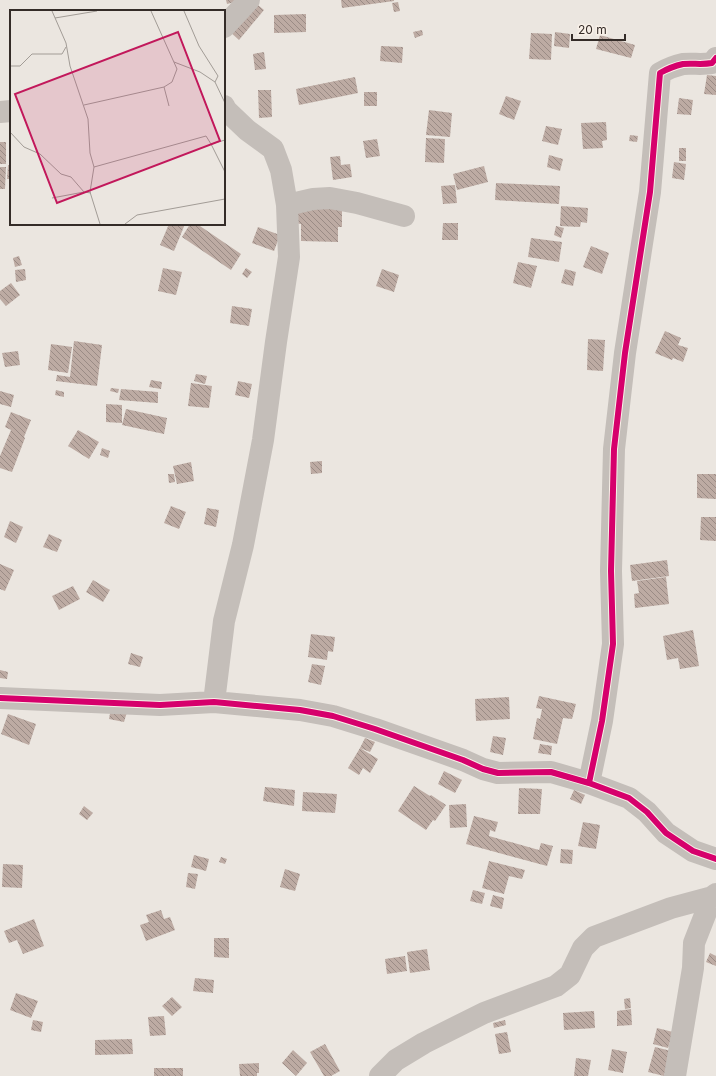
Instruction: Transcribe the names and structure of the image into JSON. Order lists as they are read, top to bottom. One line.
{"scale_bar":"20 m"}
